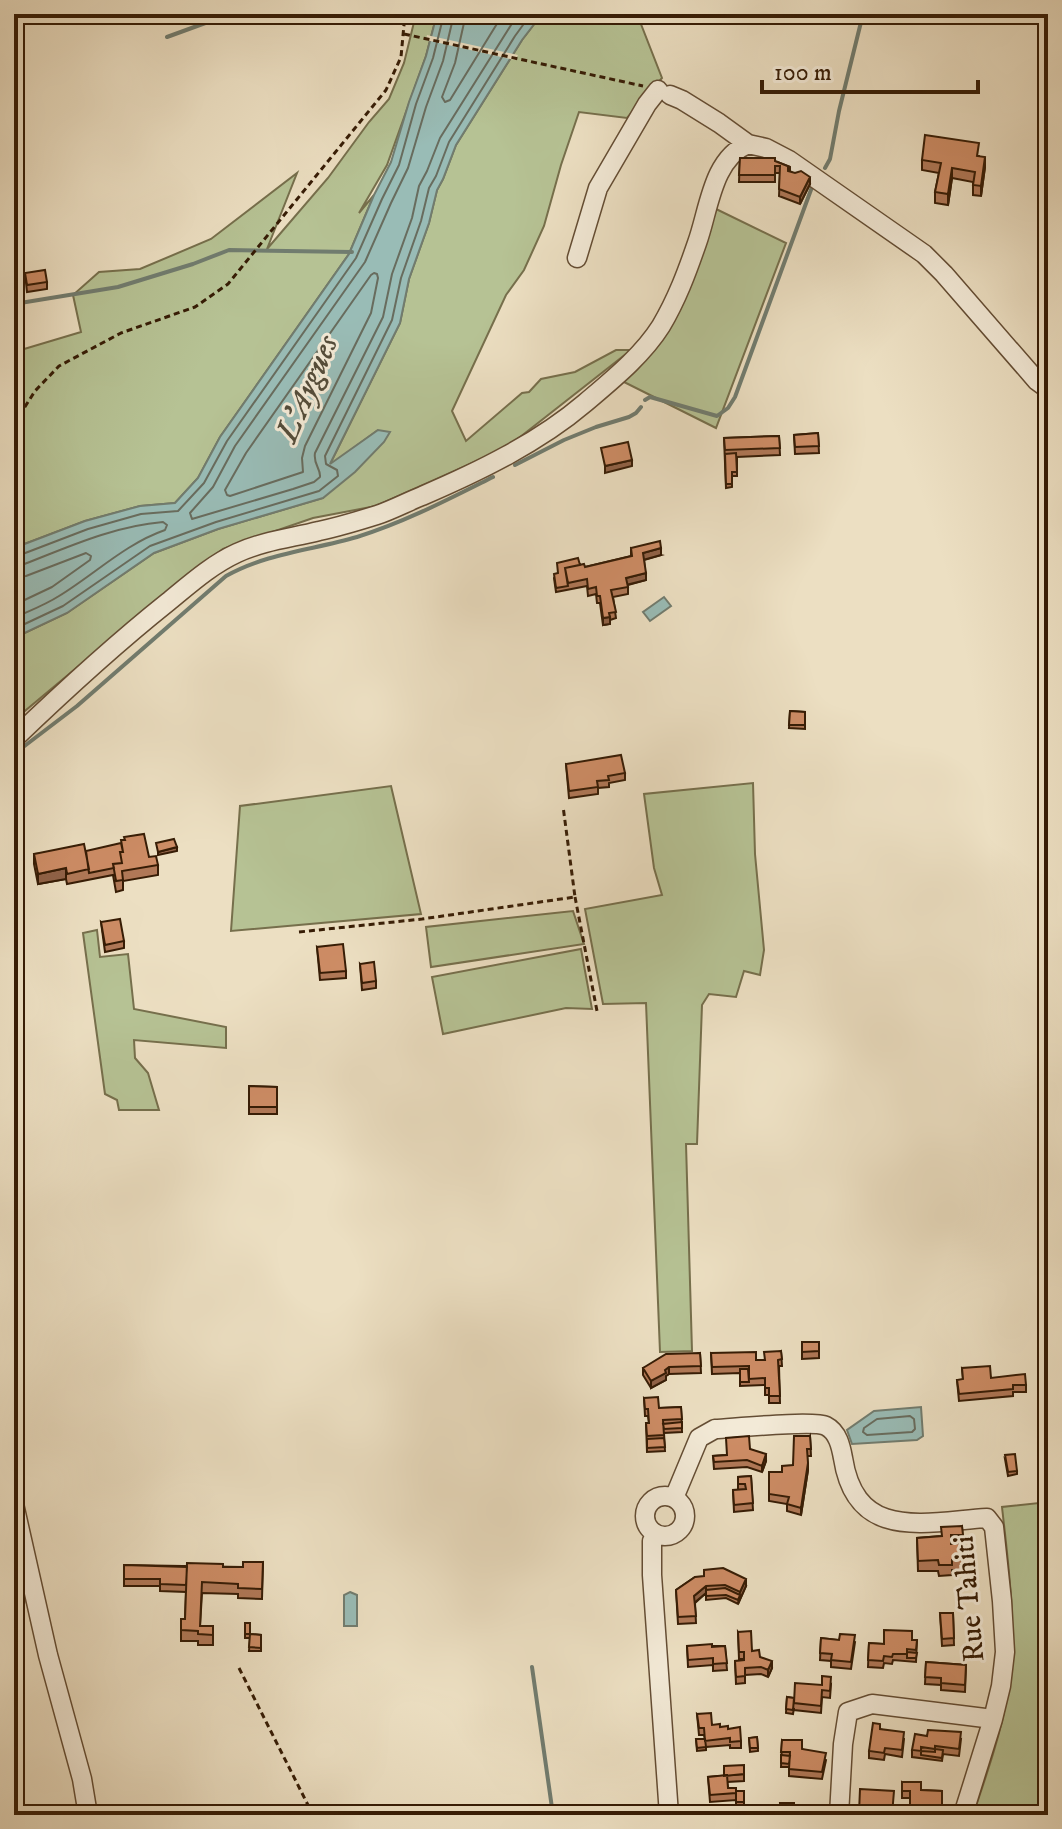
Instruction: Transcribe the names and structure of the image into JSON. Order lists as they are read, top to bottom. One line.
{"streets":{"street":["Rue Tahiti"]},"water":["L'Aygues"],"scale_bar":"100 m"}
